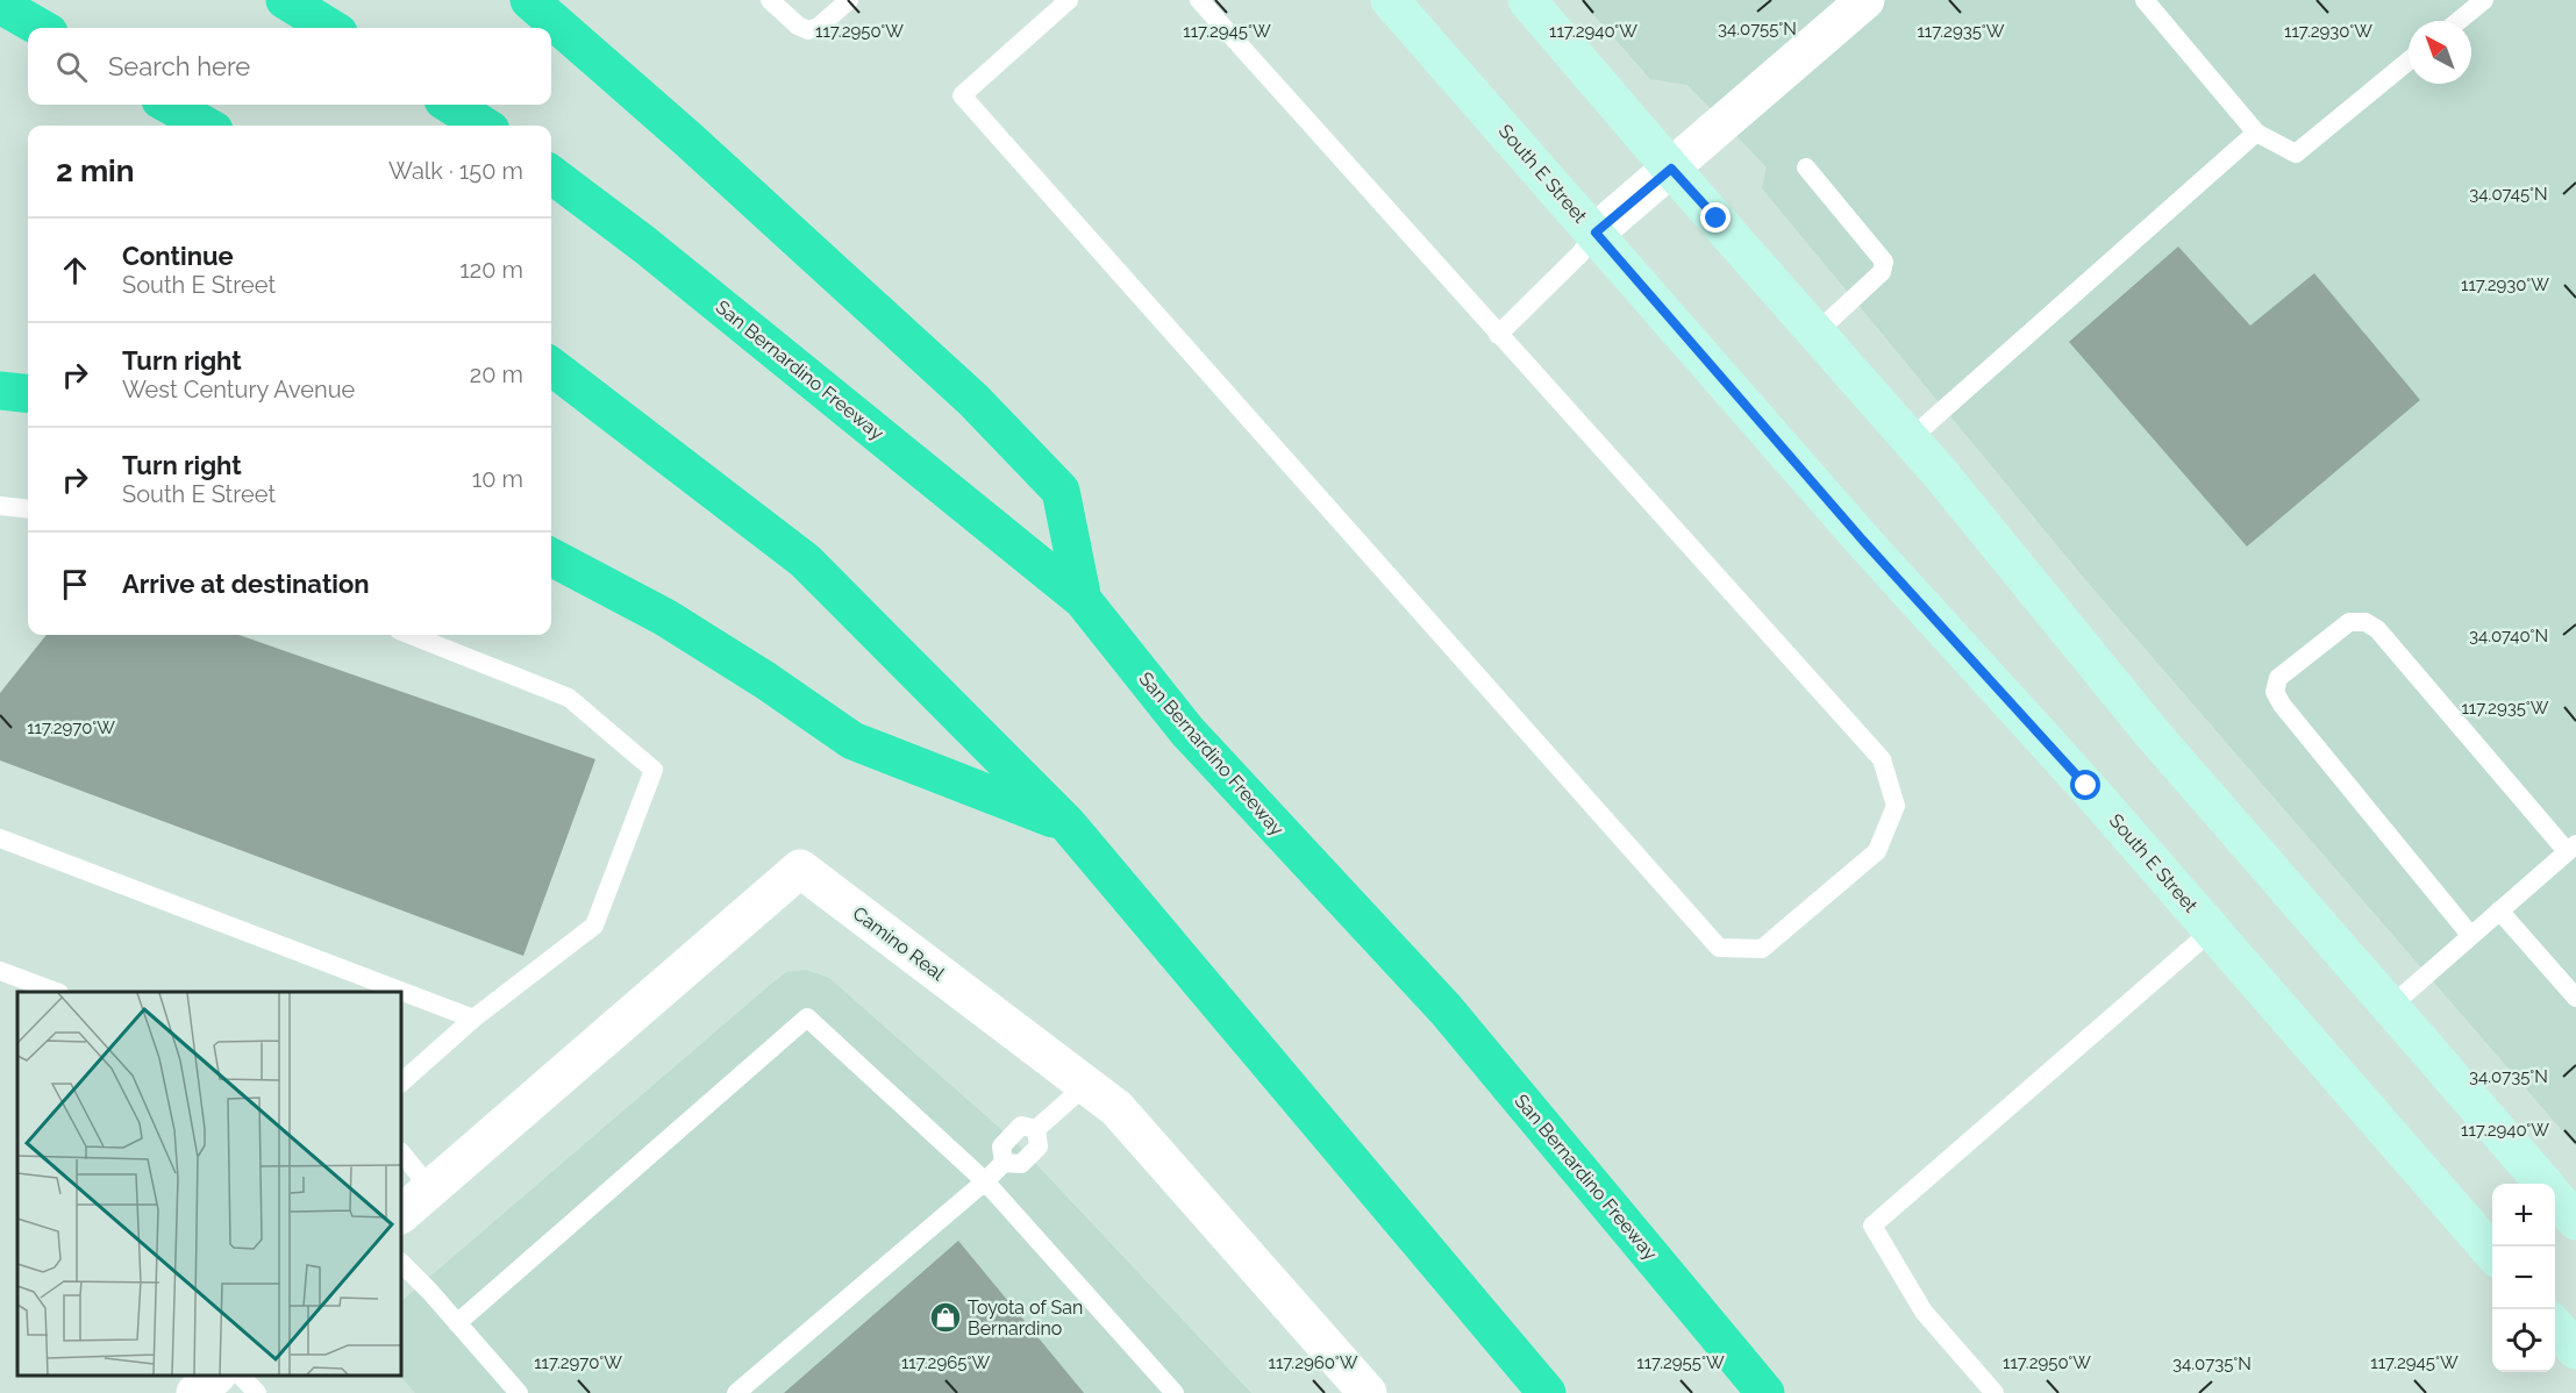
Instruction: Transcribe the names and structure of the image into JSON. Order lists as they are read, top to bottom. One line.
{"streets":{"highway":["San Bernardino Freeway"],"main road":["South E Street"],"street":["Camino Real"]},"places":{"shop":["Toyota of San Bernardino"]},"north":"top left","page":{"search":"Search here","heading":["2 min","Walk · 150 m"],"list":[["Continue","South E Street","120 m"],["Turn right","West Century Avenue","20 m"],["Turn right","South E Street","10 m"],"Arrive at destination"],"map_buttons":["+","−"]},"coordinates":["34.0755°N","117.2935°W","117.2950°W","117.2945°W","117.2940°W","117.2930°W","34.0745°N","34.0740°N","117.2970°W","34.0735°N","117.2965°W","117.2960°W","117.2955°W"]}
